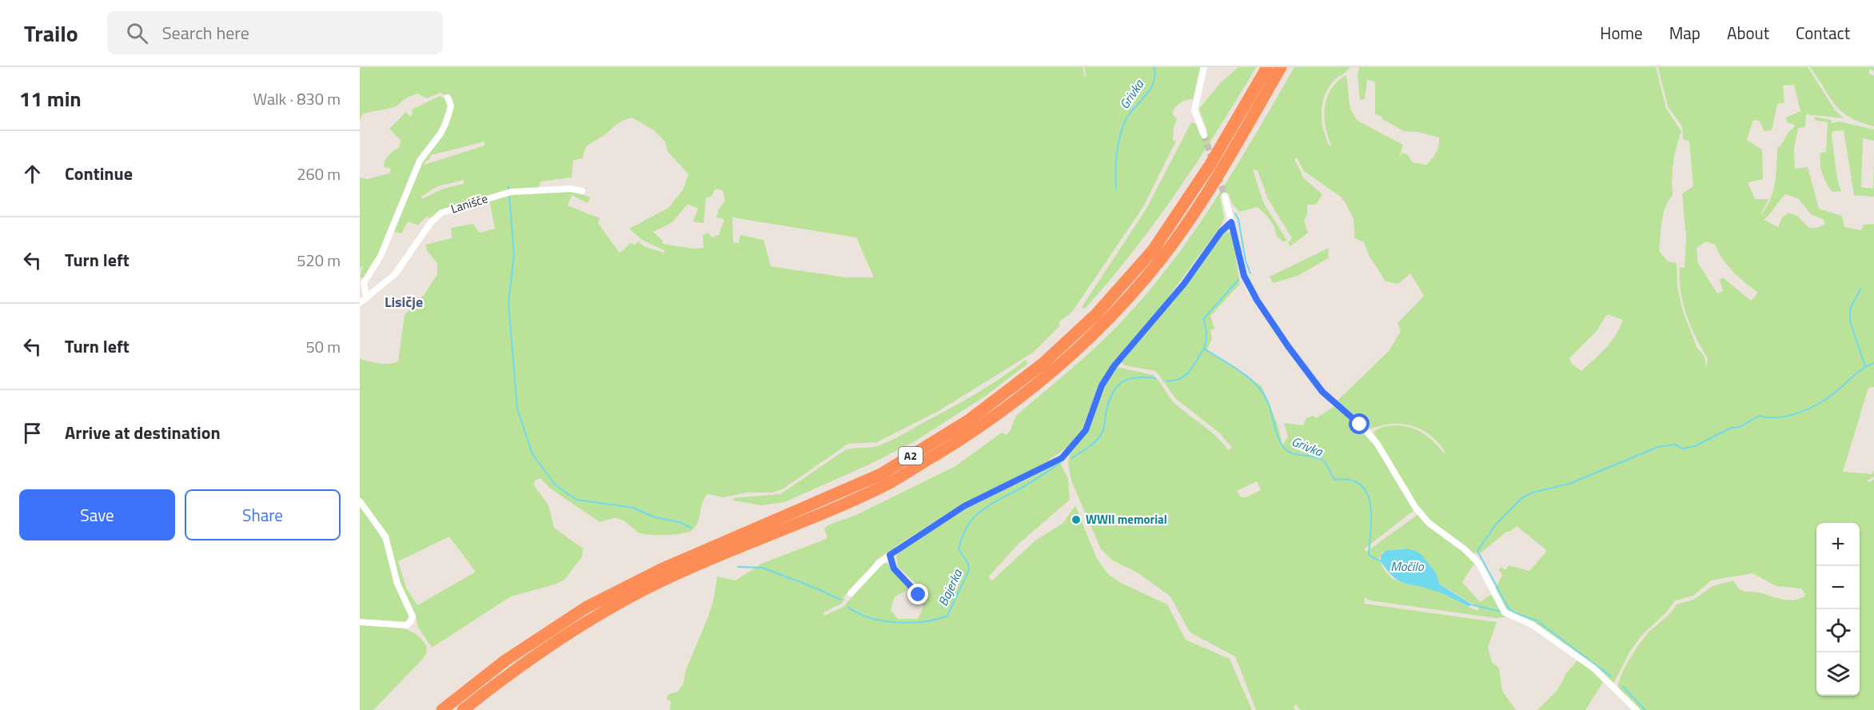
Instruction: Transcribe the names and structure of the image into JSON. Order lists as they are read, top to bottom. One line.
{"streets":{"highway":["A2"],"street":["Lanišče"]},"districts":["Lisičje"],"water":["Grivka","Močilo","Bajerka"],"places":["WWII memorial"],"page":{"header":"Trailo","search":"Search here","nav":["Home","Map","About","Contact"],"heading":["11 min","Walk · 830 m"],"list":[["Continue","260 m"],["Turn left","520 m"],["Turn left","50 m"],"Arrive at destination"],"buttons":["Save","Share"],"map_buttons":["+","−"]}}
